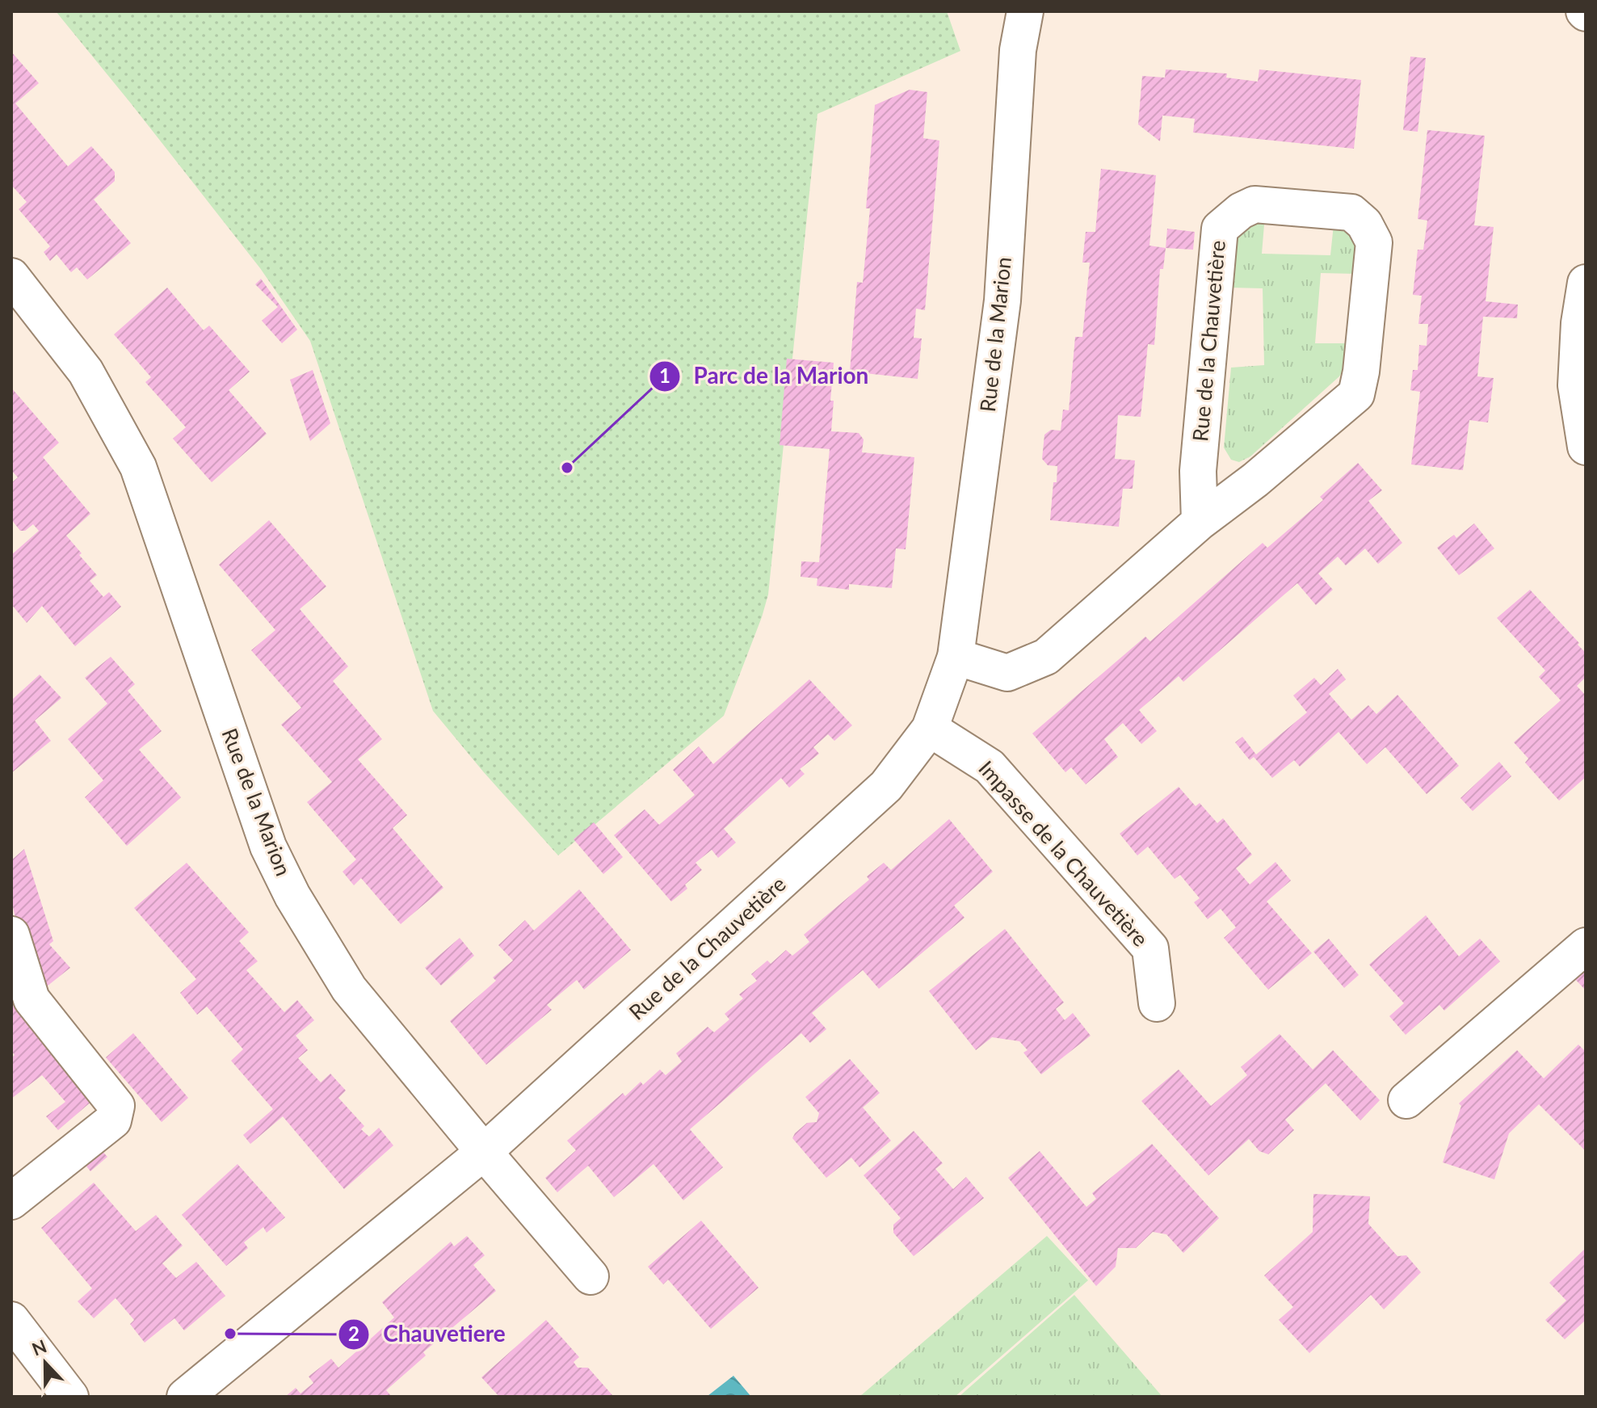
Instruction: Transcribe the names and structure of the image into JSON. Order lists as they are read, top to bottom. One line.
{"streets":{"street":["Rue de la Marion","Rue de la Chauvetière","Impasse de la Chauvetière"]},"crossings":[["Rue de la Marion","Rue de la Chauvetière"],["Rue de la Chauvetière","Impasse de la Chauvetière"]],"places":["Parc de la Marion","Chauvetiere"],"north":"top"}
